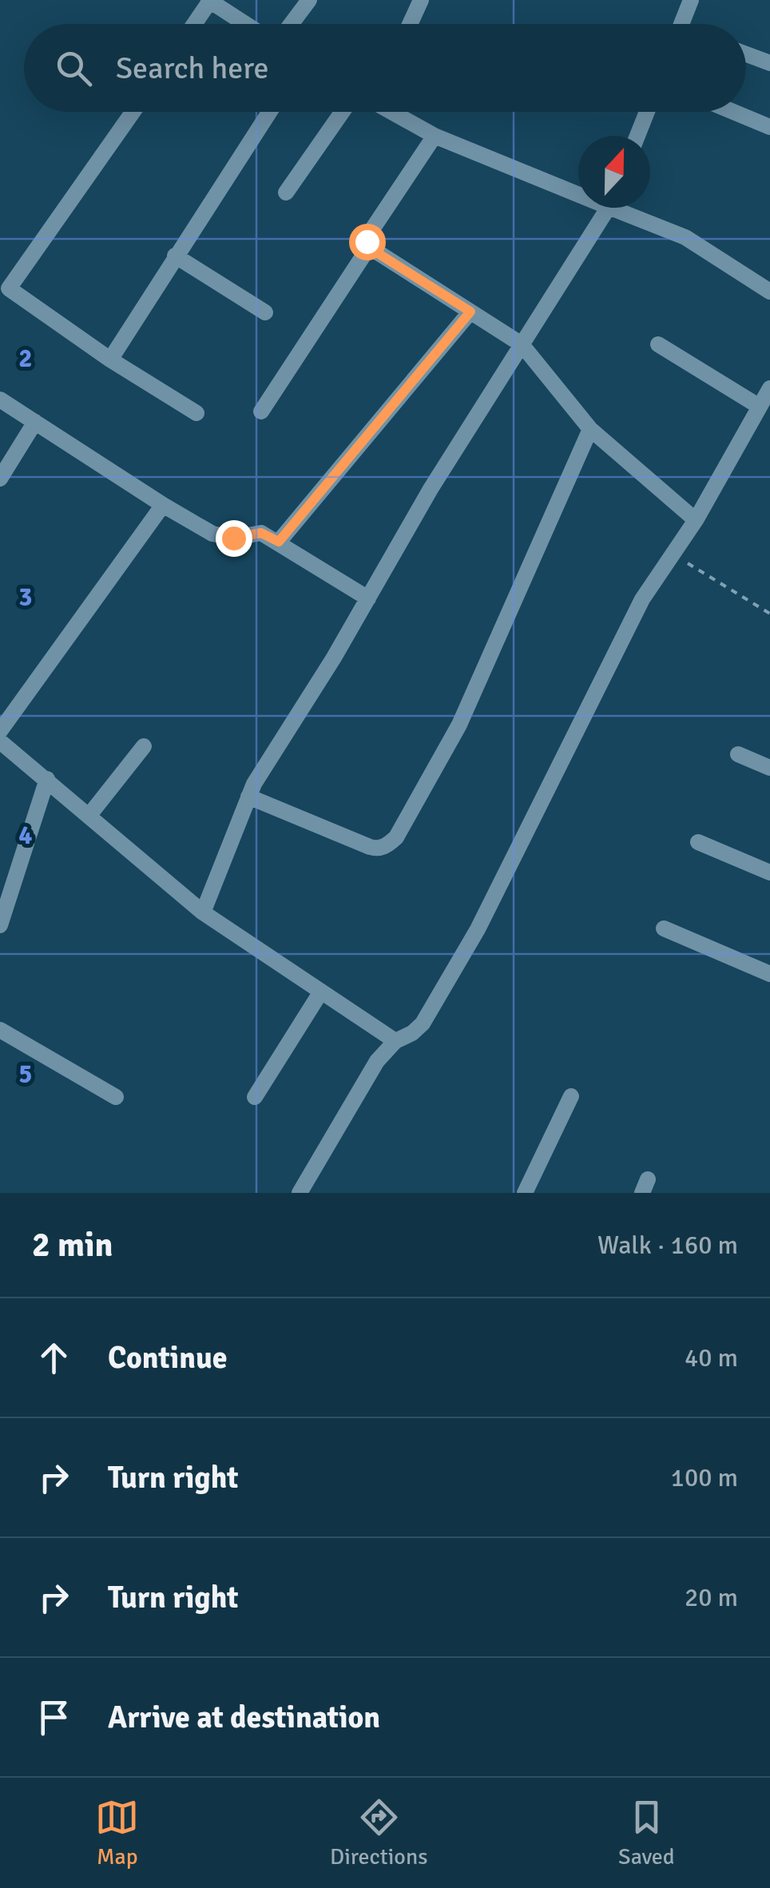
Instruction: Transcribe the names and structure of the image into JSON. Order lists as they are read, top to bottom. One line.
{"north":"top","page":{"search":"Search here","heading":["2 min","Walk · 160 m"],"list":[["Continue","40 m"],["Turn right","100 m"],["Turn right","20 m"],"Arrive at destination"],"nav":["Map","Directions","Saved"]},"grid":{"rows":["2","3","4","5"]}}
